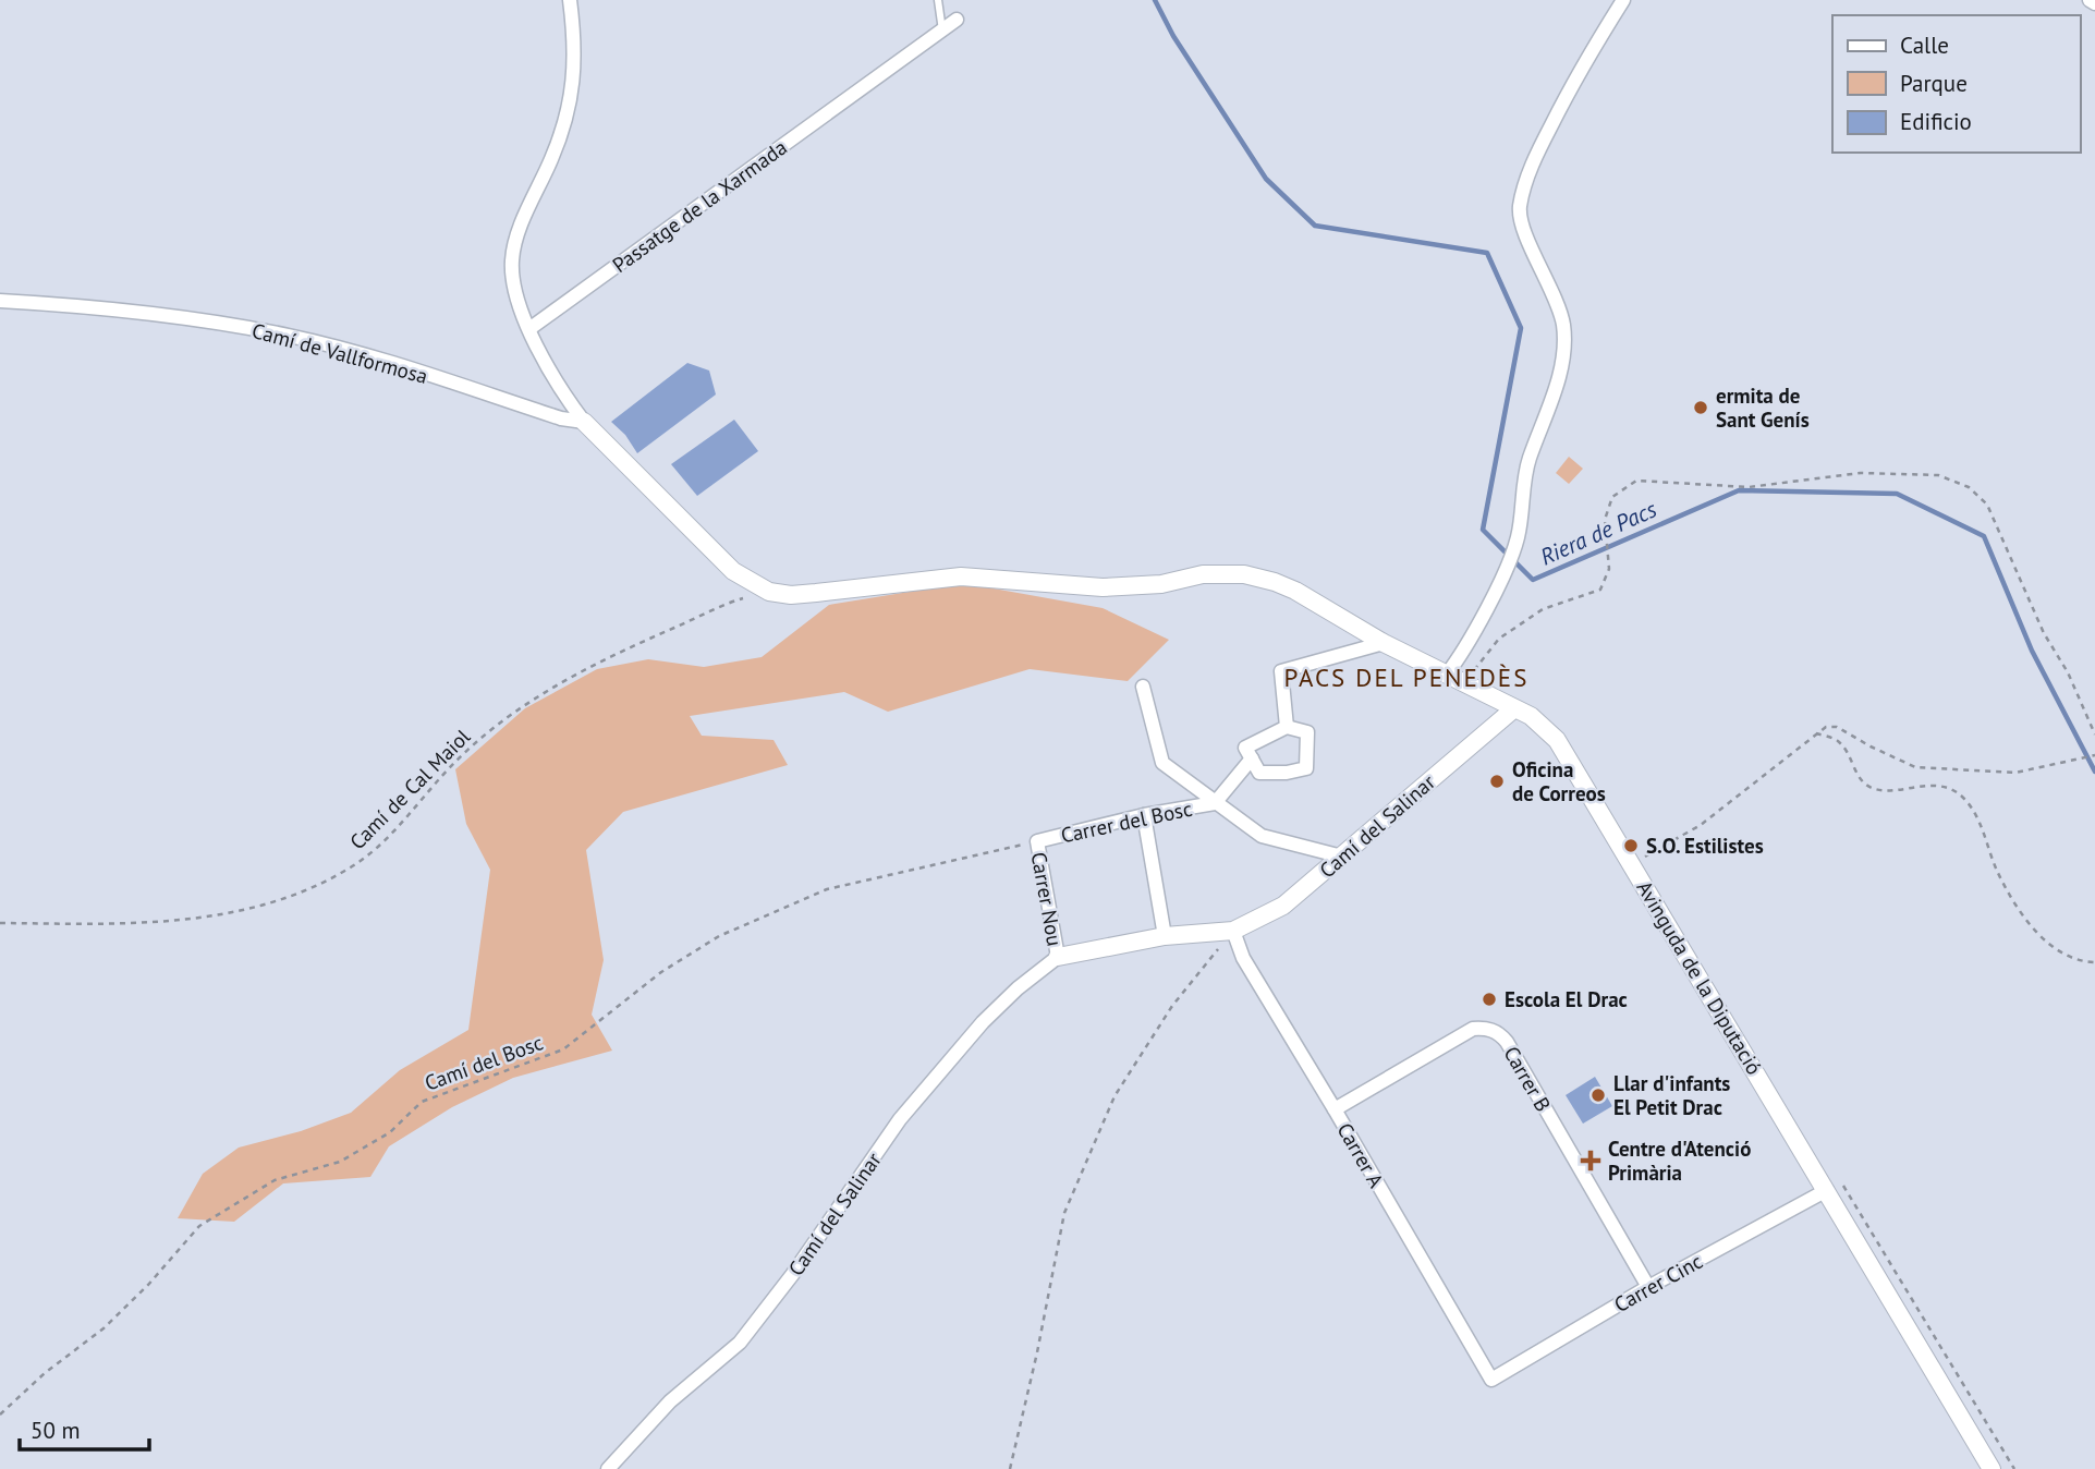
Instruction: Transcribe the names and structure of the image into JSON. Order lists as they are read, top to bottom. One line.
{"streets":{"street":["Passatge de la Xarmada","Camí de Vallformosa","Carrer del Bosc","Camí del Salinar","Carrer Nou","Avinguda de la Diputació","Carrer B","Carrer A","Carrer Cinc"],"path":["Camí de Cal Maiol","Camí del Bosc"]},"crossings":[["Camí de Cal Maiol","Avinguda de la Diputació"],["Carrer del Bosc","Carrer Nou"],["Carrer del Bosc","Camí del Bosc"],["Camí del Salinar","Carrer Nou"],["Camí del Salinar","Avinguda de la Diputació"],["Camí del Salinar","Carrer A"],["Carrer Nou","Camí del Bosc"],["Avinguda de la Diputació","Carrer Cinc"],["Carrer B","Carrer A"],["Carrer B","Carrer Cinc"],["Carrer A","Carrer Cinc"]],"districts":["PACS DEL PENEDÈS"],"water":["Riera de Pacs"],"places":{"other":["ermita de Sant Genís","Oficina de Correos","S.O. Estilistes","Escola El Drac","Llar d'infants El Petit Drac"],"health":["Centre d'Atenció Primària"]},"legend":["Calle","Parque","Edificio"],"scale_bar":"50 m"}
